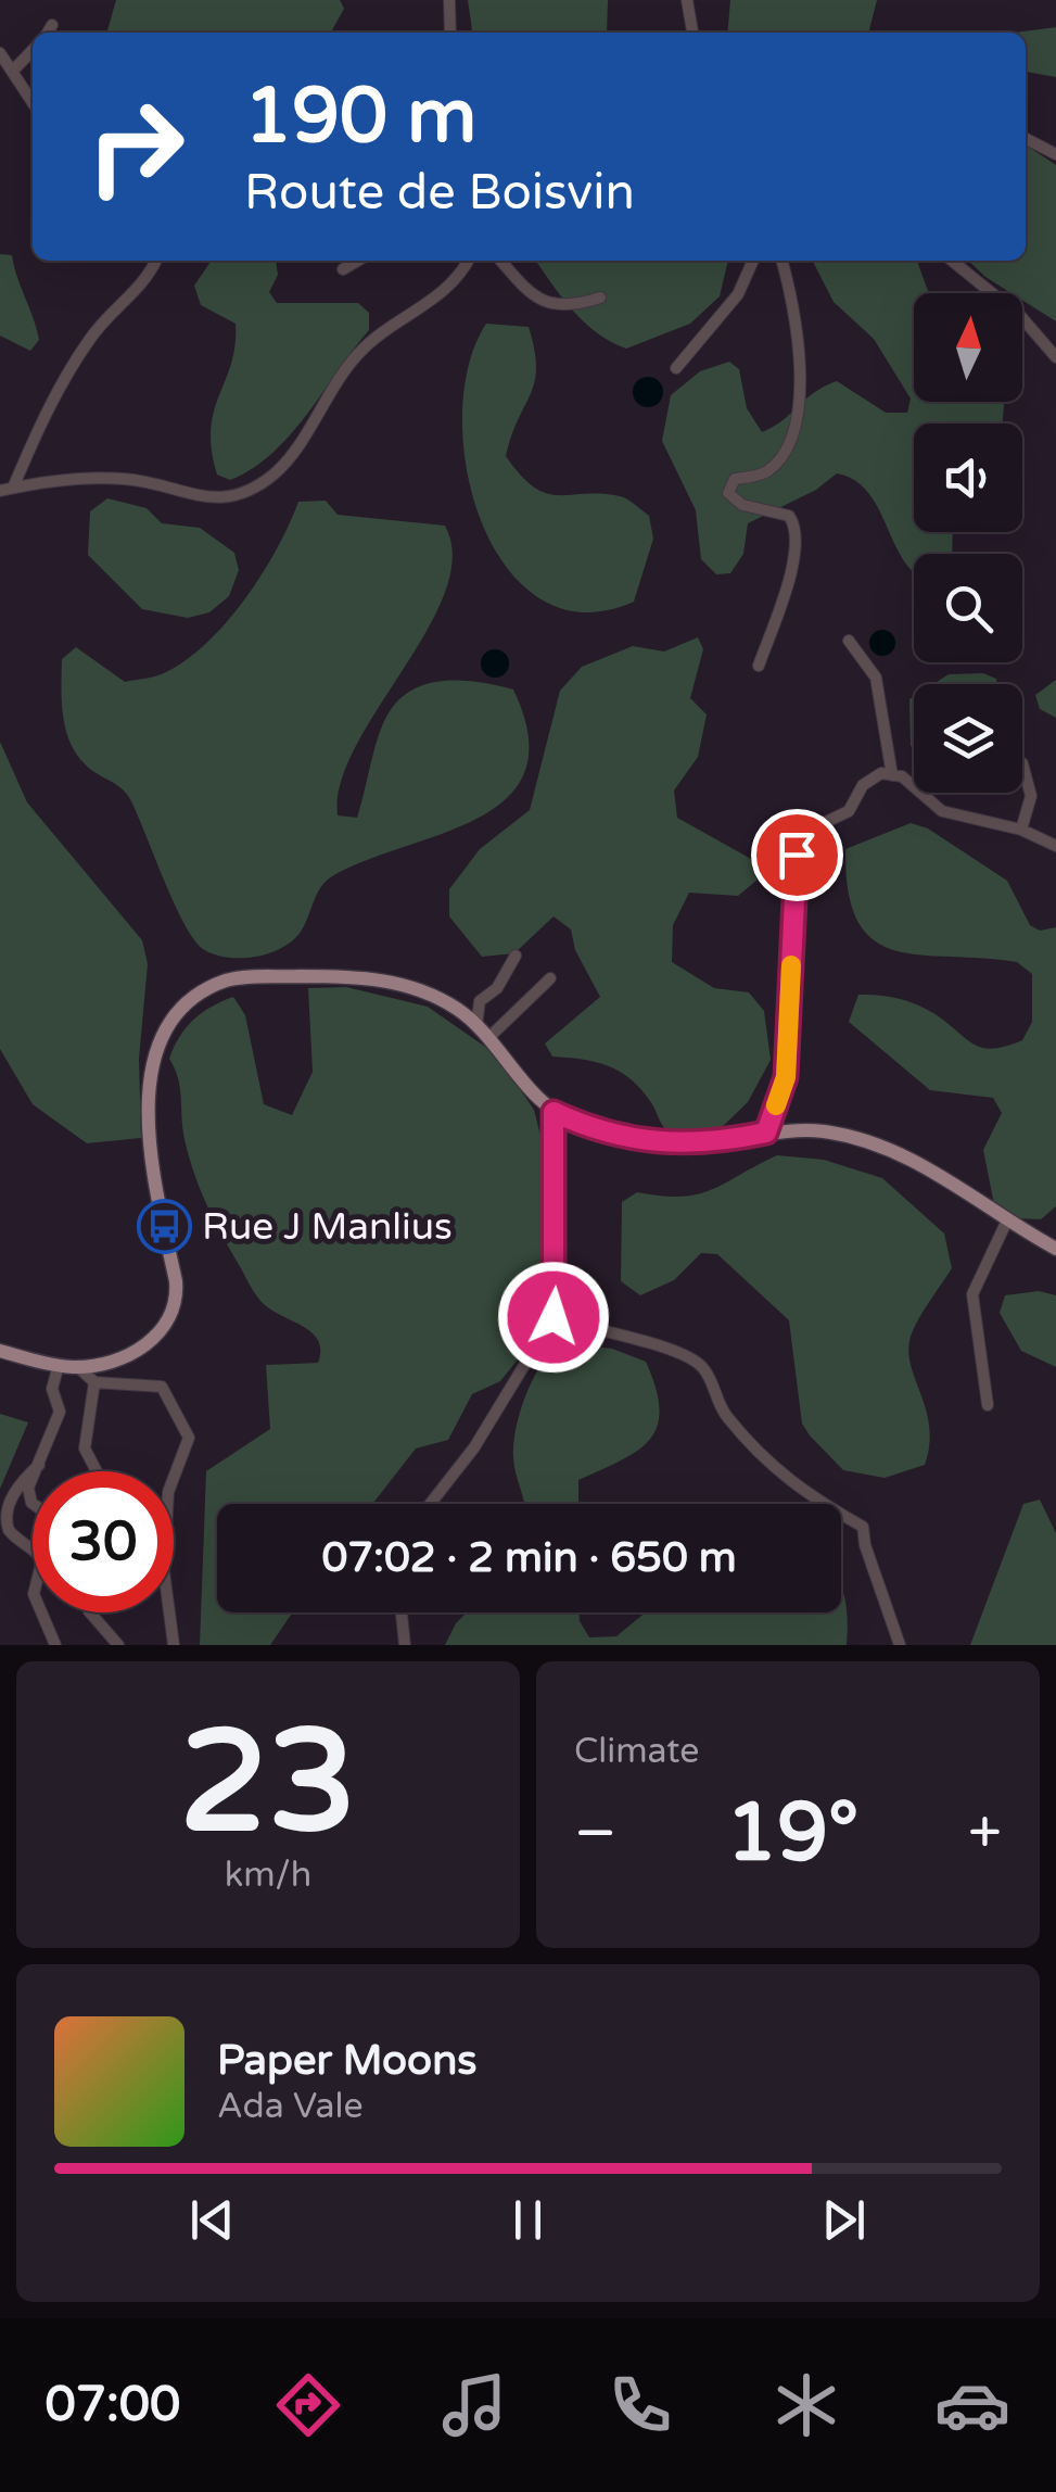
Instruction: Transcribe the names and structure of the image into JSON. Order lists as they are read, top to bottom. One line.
{"places":{"bus stop":["Rue J Manlius"]},"north":"top","page":{"turn":["190 m","Route de Boisvin"],"limit":"30","trip":"07:02 · 2 min · 650 m","tile":[["23","km/h"],"Climate"],"heat":["−","19°","+"],"song":["Paper Moons","Ada Vale"],"tabs":"07:00"}}
